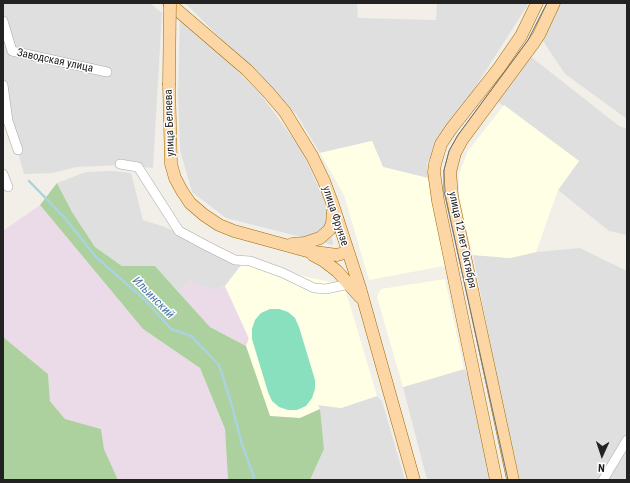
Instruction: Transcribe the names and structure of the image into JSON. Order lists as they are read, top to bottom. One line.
{"streets":{"main road":["улица Беляева","улица Фрунзе","улица 12 лет Октября"],"street":["Заводская улица"]},"crossings":[["улица Беляева","улица Фрунзе"]],"water":["Ильинский"],"north":"bottom"}
